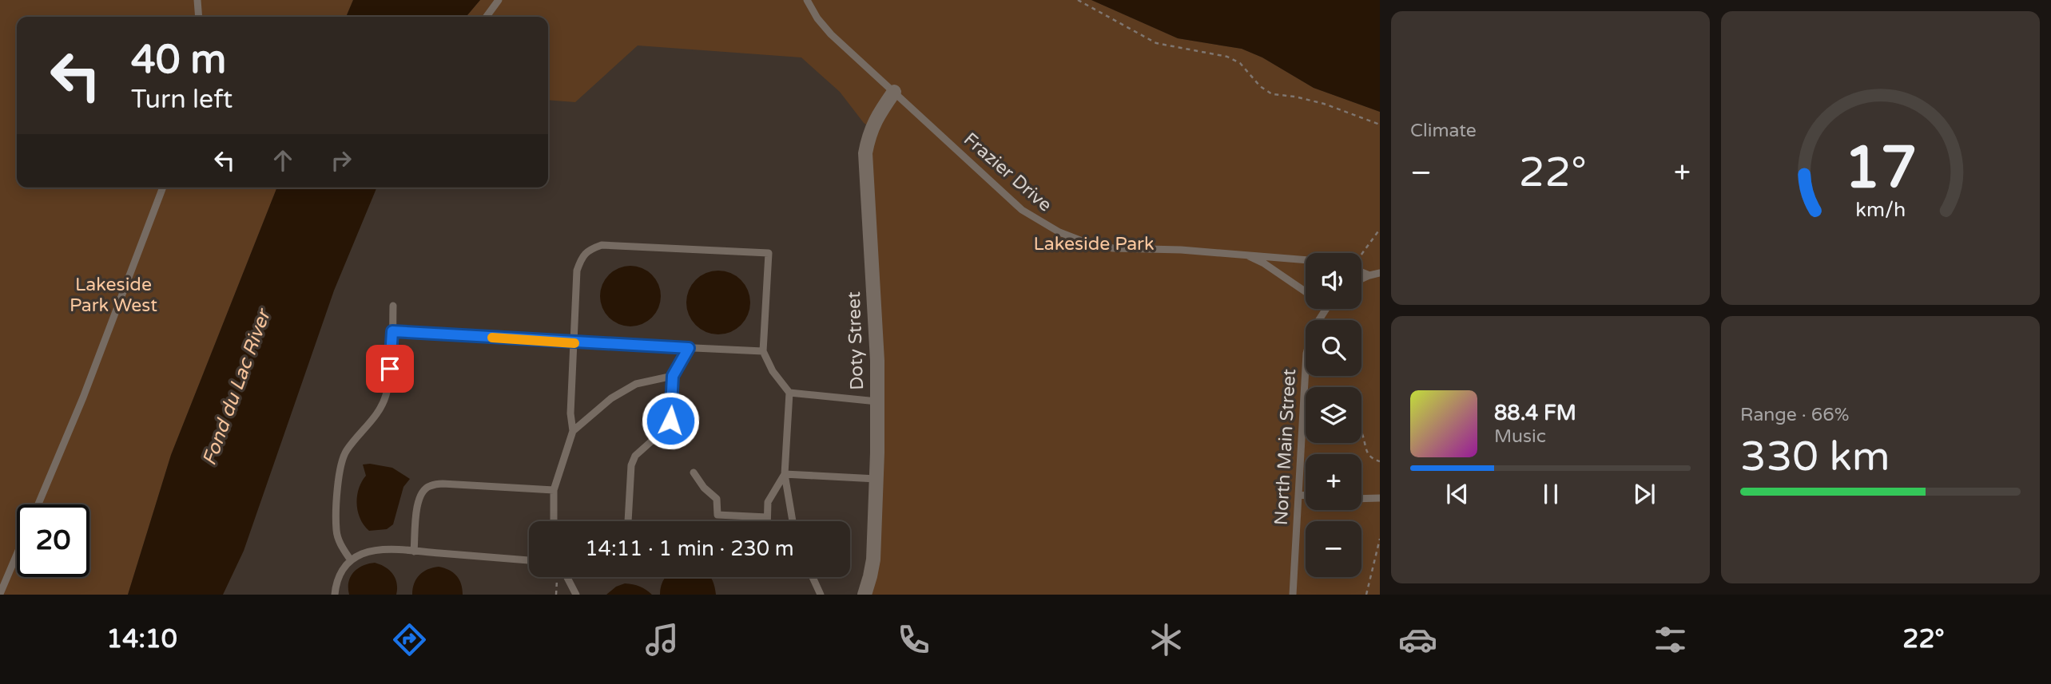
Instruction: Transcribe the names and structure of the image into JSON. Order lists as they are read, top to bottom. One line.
{"streets":{"street":["Doty Street"],"lane":["Frazier Drive","North Main Street"]},"crossings":[["Frazier Drive","Doty Street"]],"water":["Fond du Lac River"],"parks":["Lakeside Park","Lakeside Park West"],"page":{"tile":["Climate",["Range · 66%","330 km"]],"turn":["40 m","Turn left"],"heat":["−","22°","+"],"map_buttons":["+","−"],"song":["88.4 FM","Music"],"limit":"20","trip":"14:11 · 1 min · 230 m","tabs":["14:10","22°"],"gauge":["17","km/h"]}}
